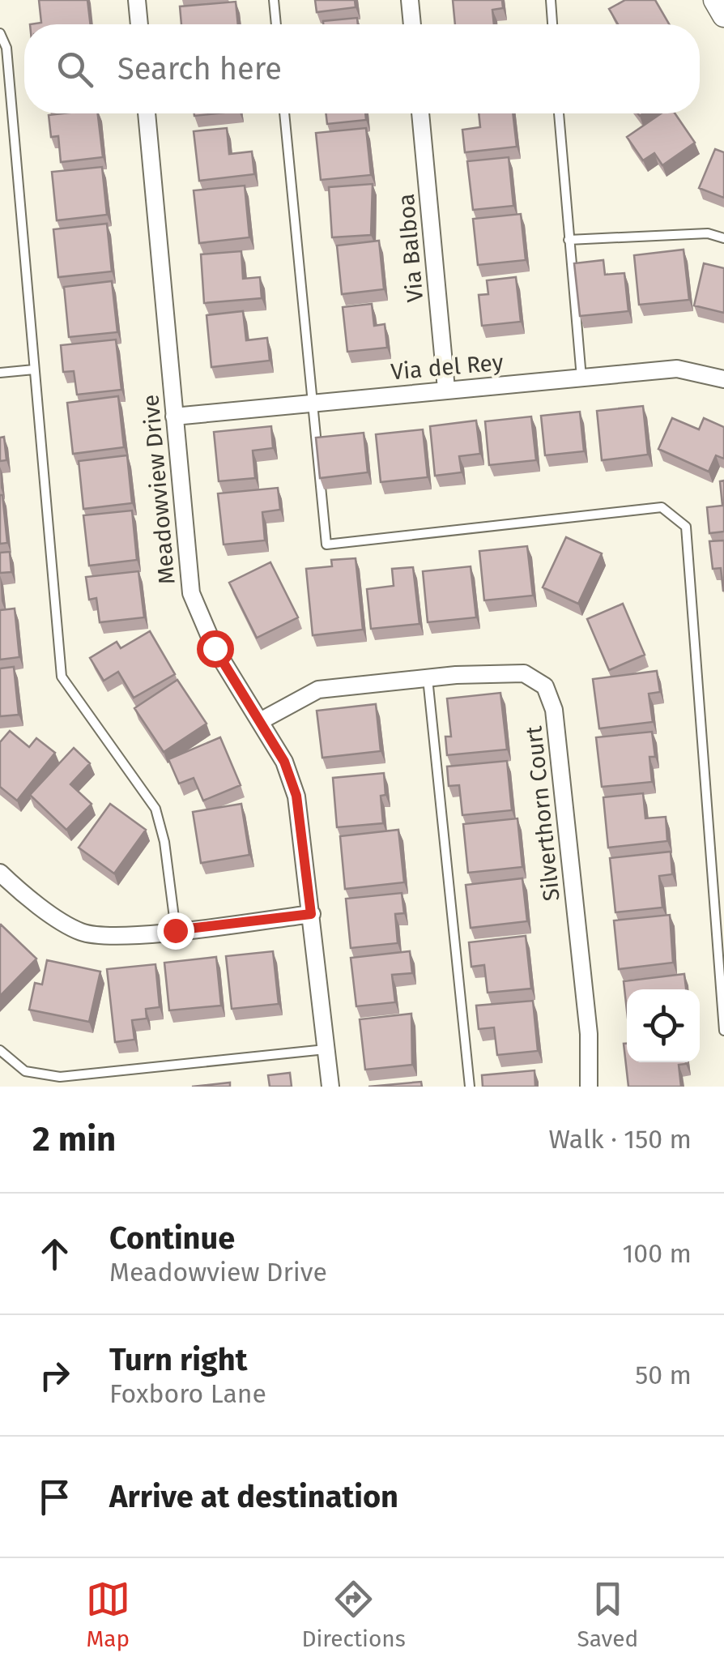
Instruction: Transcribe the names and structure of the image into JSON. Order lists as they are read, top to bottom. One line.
{"streets":{"street":["Via Balboa","Via del Rey","Meadowview Drive","Silverthorn Court"]},"crossings":[["Via Balboa","Via del Rey"],["Via del Rey","Meadowview Drive"],["Meadowview Drive","Silverthorn Court"]],"page":{"search":"Search here","heading":["2 min","Walk · 150 m"],"list":[["Continue","Meadowview Drive","100 m"],["Turn right","Foxboro Lane","50 m"],"Arrive at destination"],"nav":["Map","Directions","Saved"]}}
